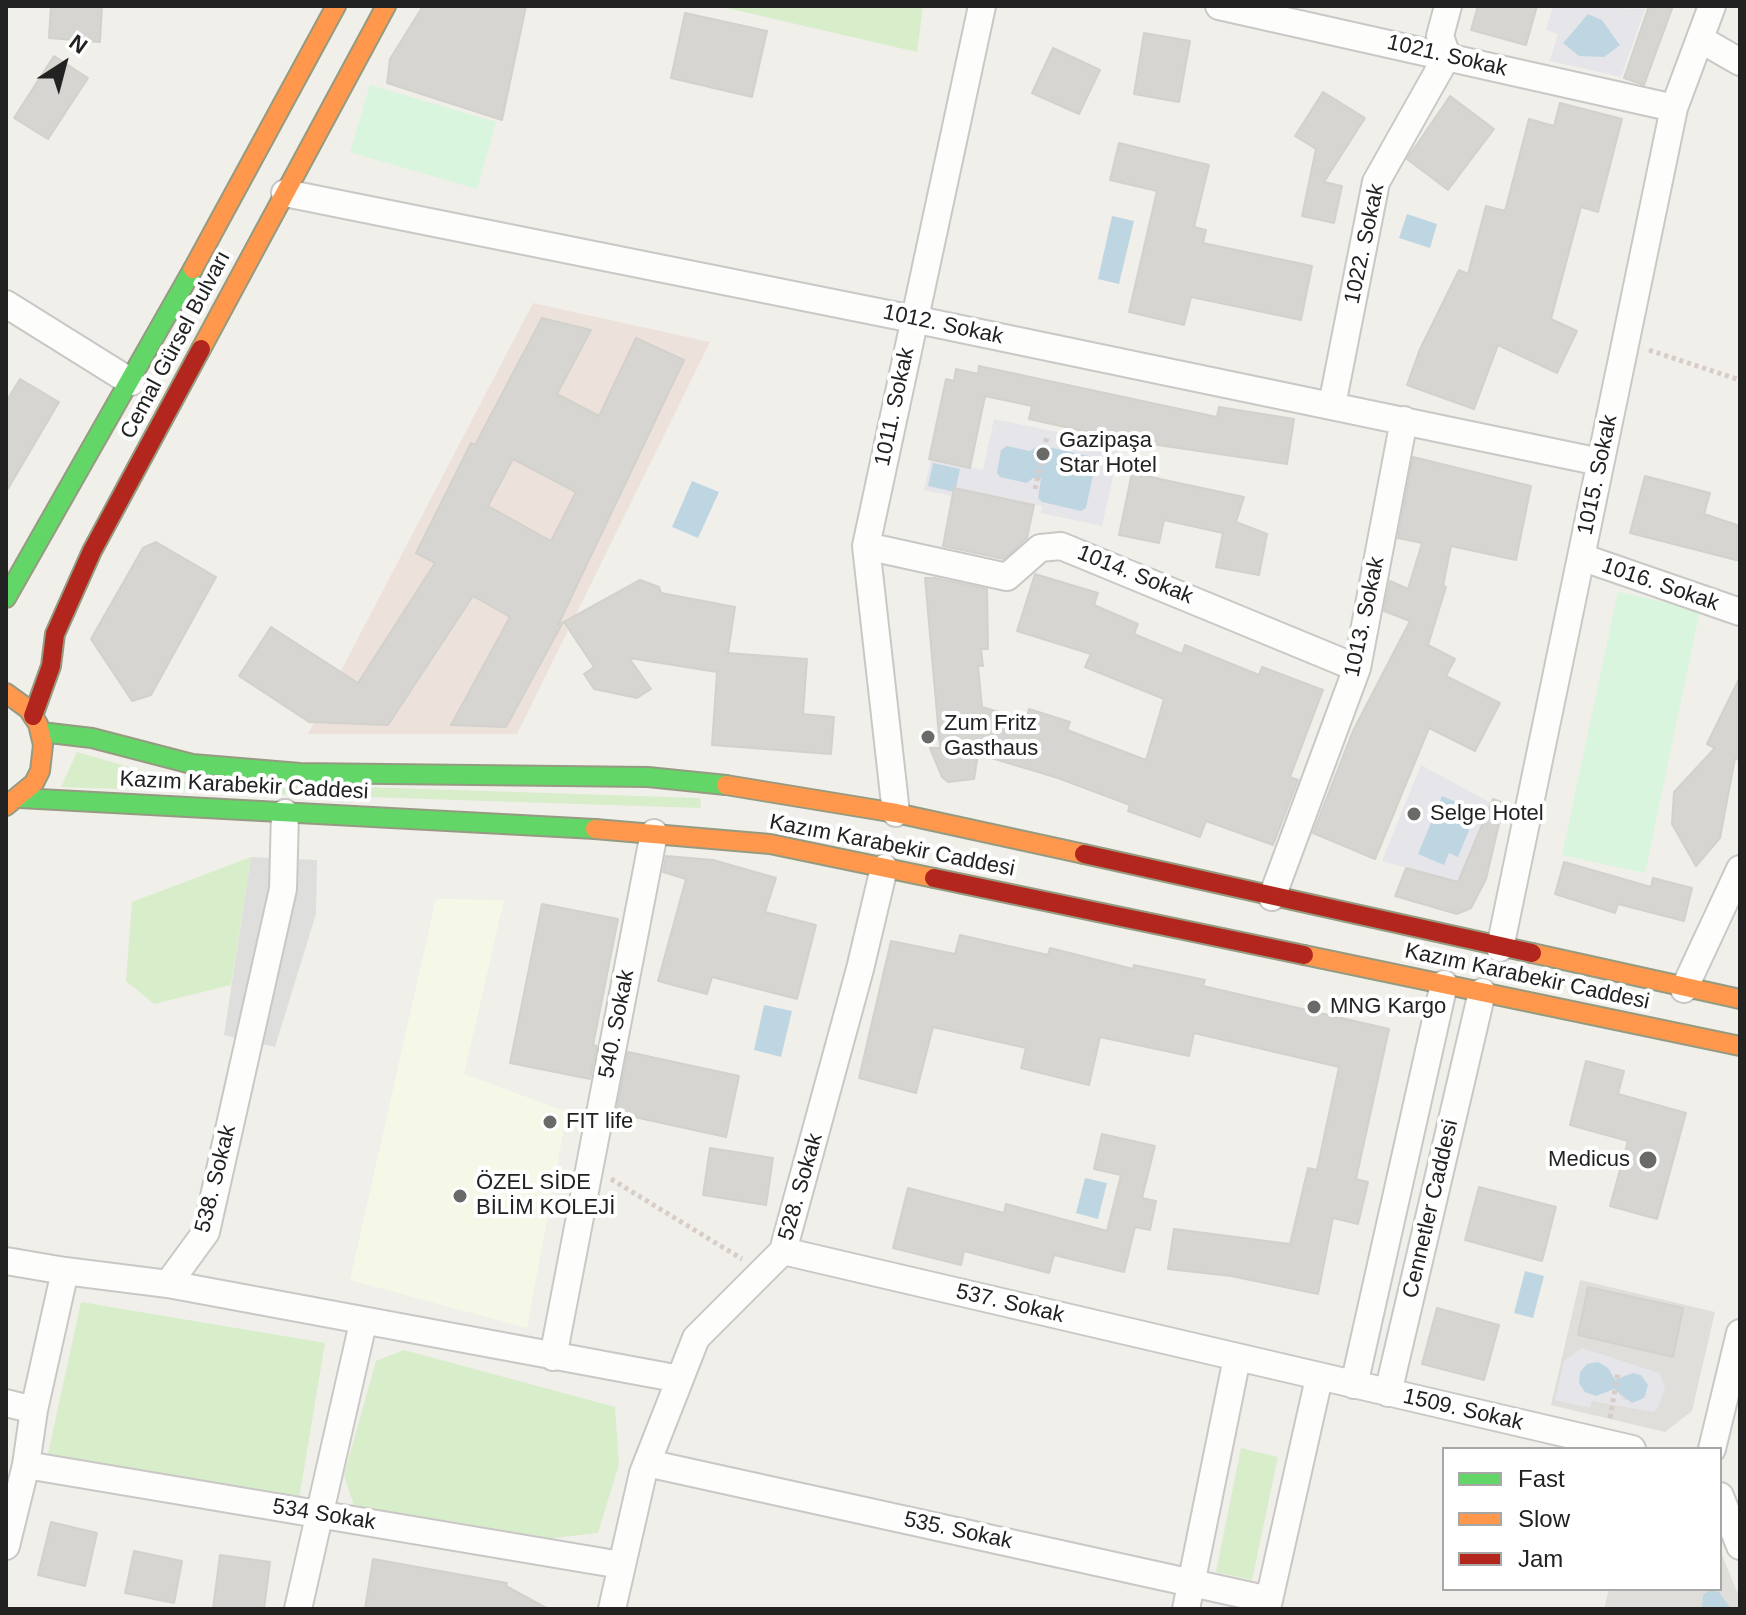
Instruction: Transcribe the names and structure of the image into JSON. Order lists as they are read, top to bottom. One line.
{"streets":{"main road":["Cemal Gürsel Bulvarı","Kazım Karabekir Caddesi"],"street":["1021. Sokak","1022. Sokak","1012. Sokak","1011. Sokak","1015. Sokak","1014. Sokak","1016. Sokak","1013. Sokak","540. Sokak","538. Sokak","528. Sokak","Cennetler Caddesi","537. Sokak","1509. Sokak","534 Sokak","535. Sokak"]},"crossings":[["1021. Sokak","1022. Sokak"],["1021. Sokak","1015. Sokak"],["1022. Sokak","1012. Sokak"],["1012. Sokak","Cemal Gürsel Bulvarı"],["1012. Sokak","1011. Sokak"],["1012. Sokak","1015. Sokak"],["1012. Sokak","1013. Sokak"],["Cemal Gürsel Bulvarı","Kazım Karabekir Caddesi"],["1011. Sokak","1014. Sokak"],["1011. Sokak","Kazım Karabekir Caddesi"],["1015. Sokak","1016. Sokak"],["1015. Sokak","Kazım Karabekir Caddesi"],["1014. Sokak","1013. Sokak"],["1013. Sokak","Kazım Karabekir Caddesi"],["Kazım Karabekir Caddesi","540. Sokak"],["Kazım Karabekir Caddesi","538. Sokak"],["Kazım Karabekir Caddesi","528. Sokak"],["Kazım Karabekir Caddesi","Cennetler Caddesi"],["528. Sokak","537. Sokak"],["528. Sokak","534 Sokak"],["528. Sokak","535. Sokak"],["Cennetler Caddesi","1509. Sokak"]],"places":["Gazipaşa Star Hotel","Zum Fritz Gasthaus","Selge Hotel","MNG Kargo","FIT life","Medicus","ÖZEL SİDE BİLİM KOLEJİ"],"legend":["Fast","Slow","Jam"],"north":"top right"}
